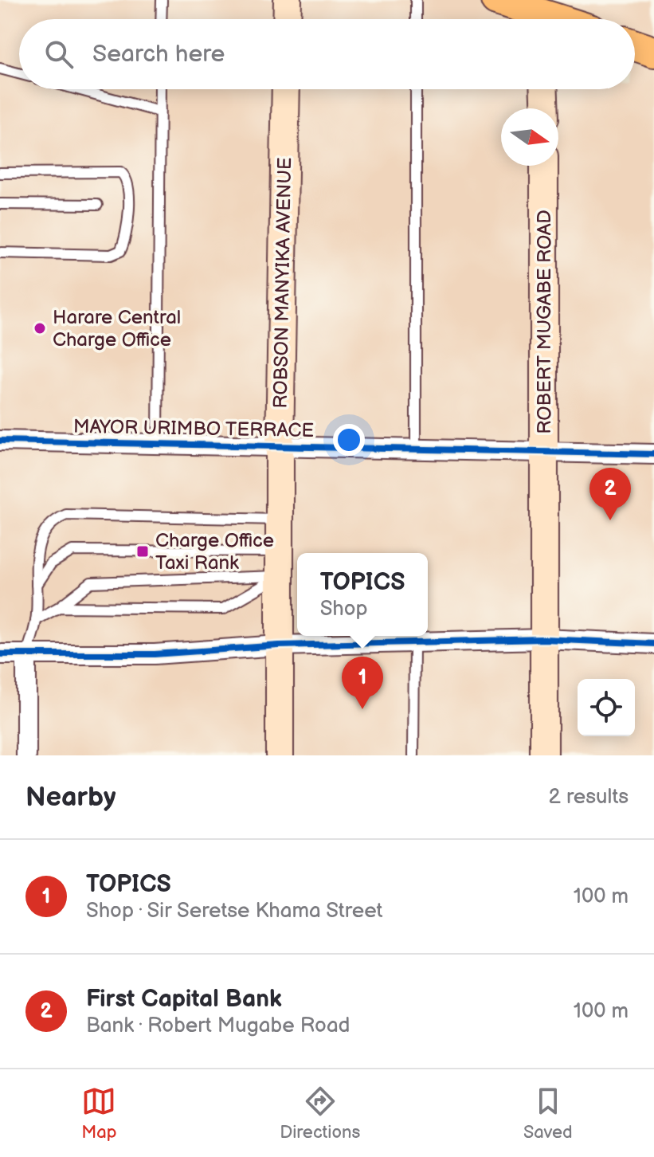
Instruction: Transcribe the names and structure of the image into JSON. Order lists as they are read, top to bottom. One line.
{"streets":{"main road":["ROBSON MANYIKA AVENUE","ROBERT MUGABE ROAD"],"street":["MAYOR URIMBO TERRACE"]},"crossings":[["ROBSON MANYIKA AVENUE","MAYOR URIMBO TERRACE"],["ROBERT MUGABE ROAD","MAYOR URIMBO TERRACE"]],"places":{"other":["Harare Central Charge Office"],"transit":["Charge Office Taxi Rank"]},"north":"right","page":{"search":"Search here","pins":["2","1"],"popup":["TOPICS","Shop"],"heading":["Nearby","2 results"],"list":[{"mark":"1","name":"TOPICS","note":"Shop · Sir Seretse Khama Street","value":"100 m"},{"mark":"2","name":"First Capital Bank","note":"Bank · Robert Mugabe Road","value":"100 m"}],"nav":["Map","Directions","Saved"]}}
